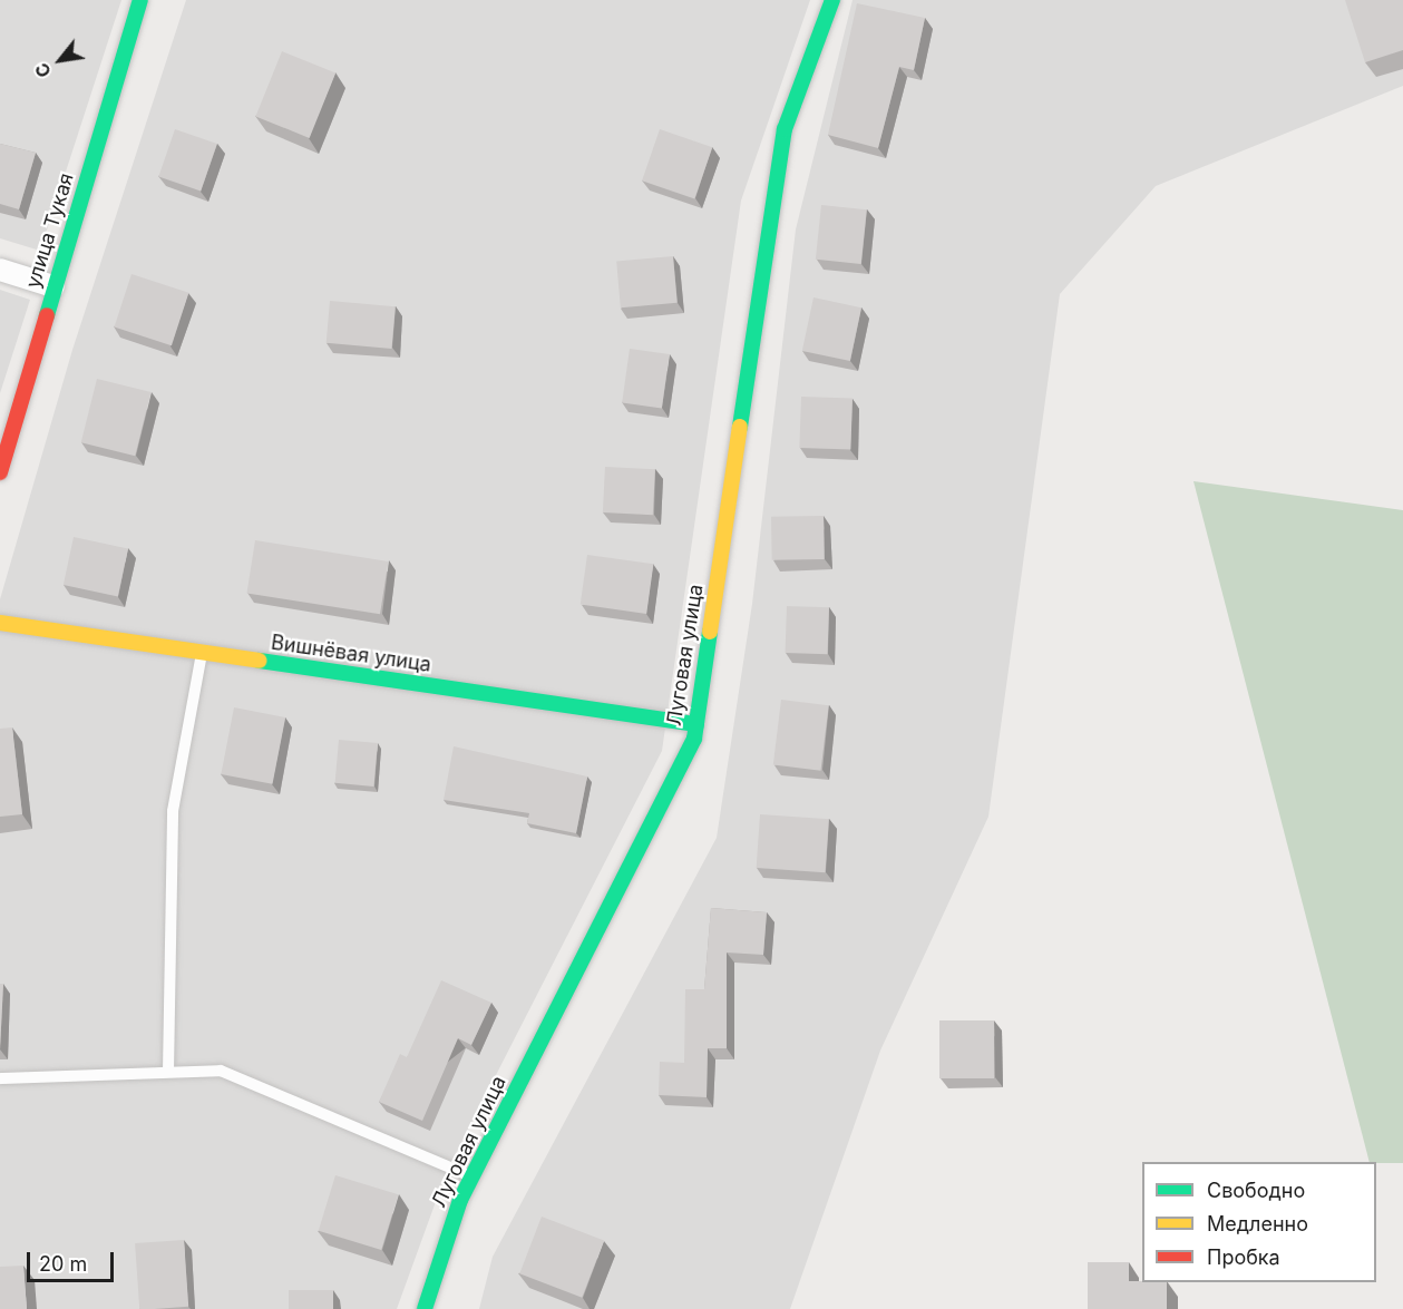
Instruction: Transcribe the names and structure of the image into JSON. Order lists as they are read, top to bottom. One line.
{"streets":{"street":["улица Тукая","Вишнёвая улица","Луговая улица"]},"crossings":[["Вишнёвая улица","Луговая улица"]],"legend":["Свободно","Медленно","Пробка"],"scale_bar":"20 m","north":"bottom left"}
